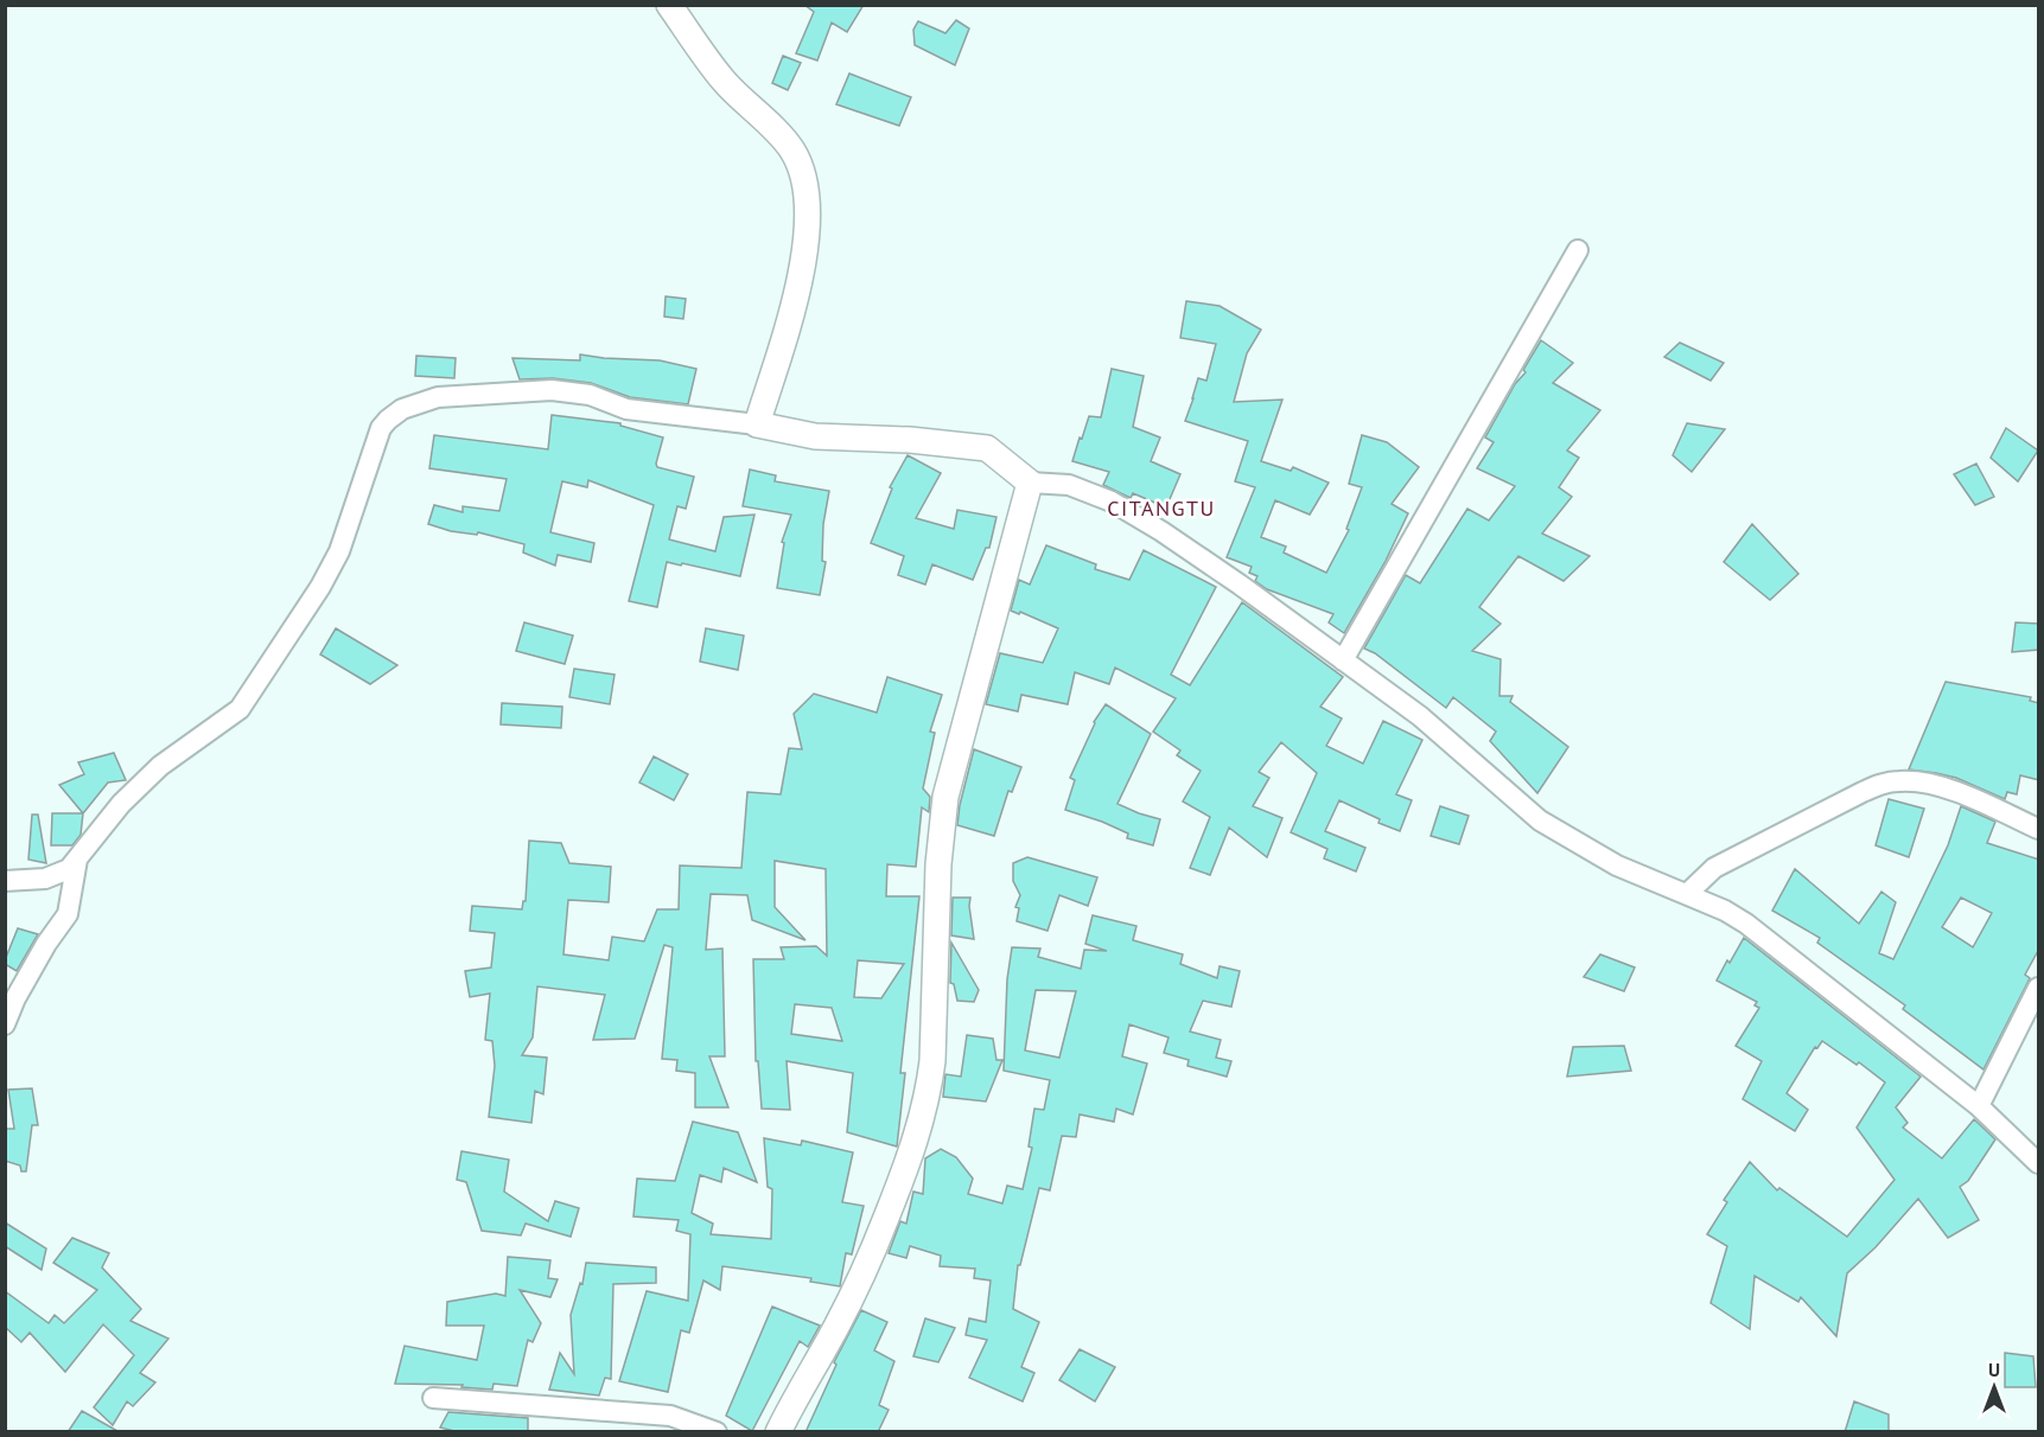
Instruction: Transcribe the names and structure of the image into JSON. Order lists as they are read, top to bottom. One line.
{"districts":["CITANGTU"],"north":"top"}
